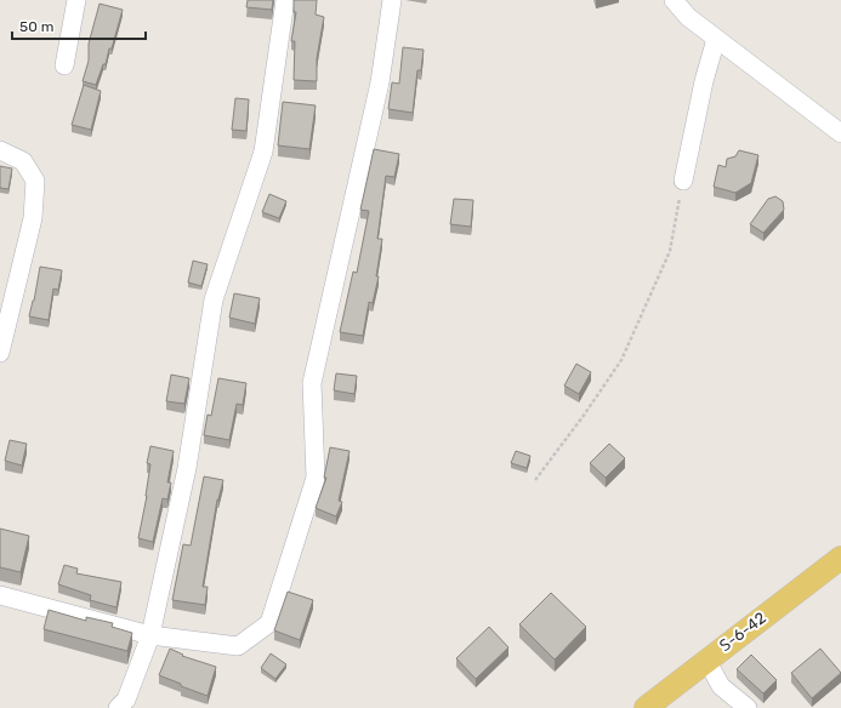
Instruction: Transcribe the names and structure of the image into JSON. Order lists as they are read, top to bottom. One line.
{"streets":{"main road":["Տ-6-42"]},"scale_bar":"50 m"}
